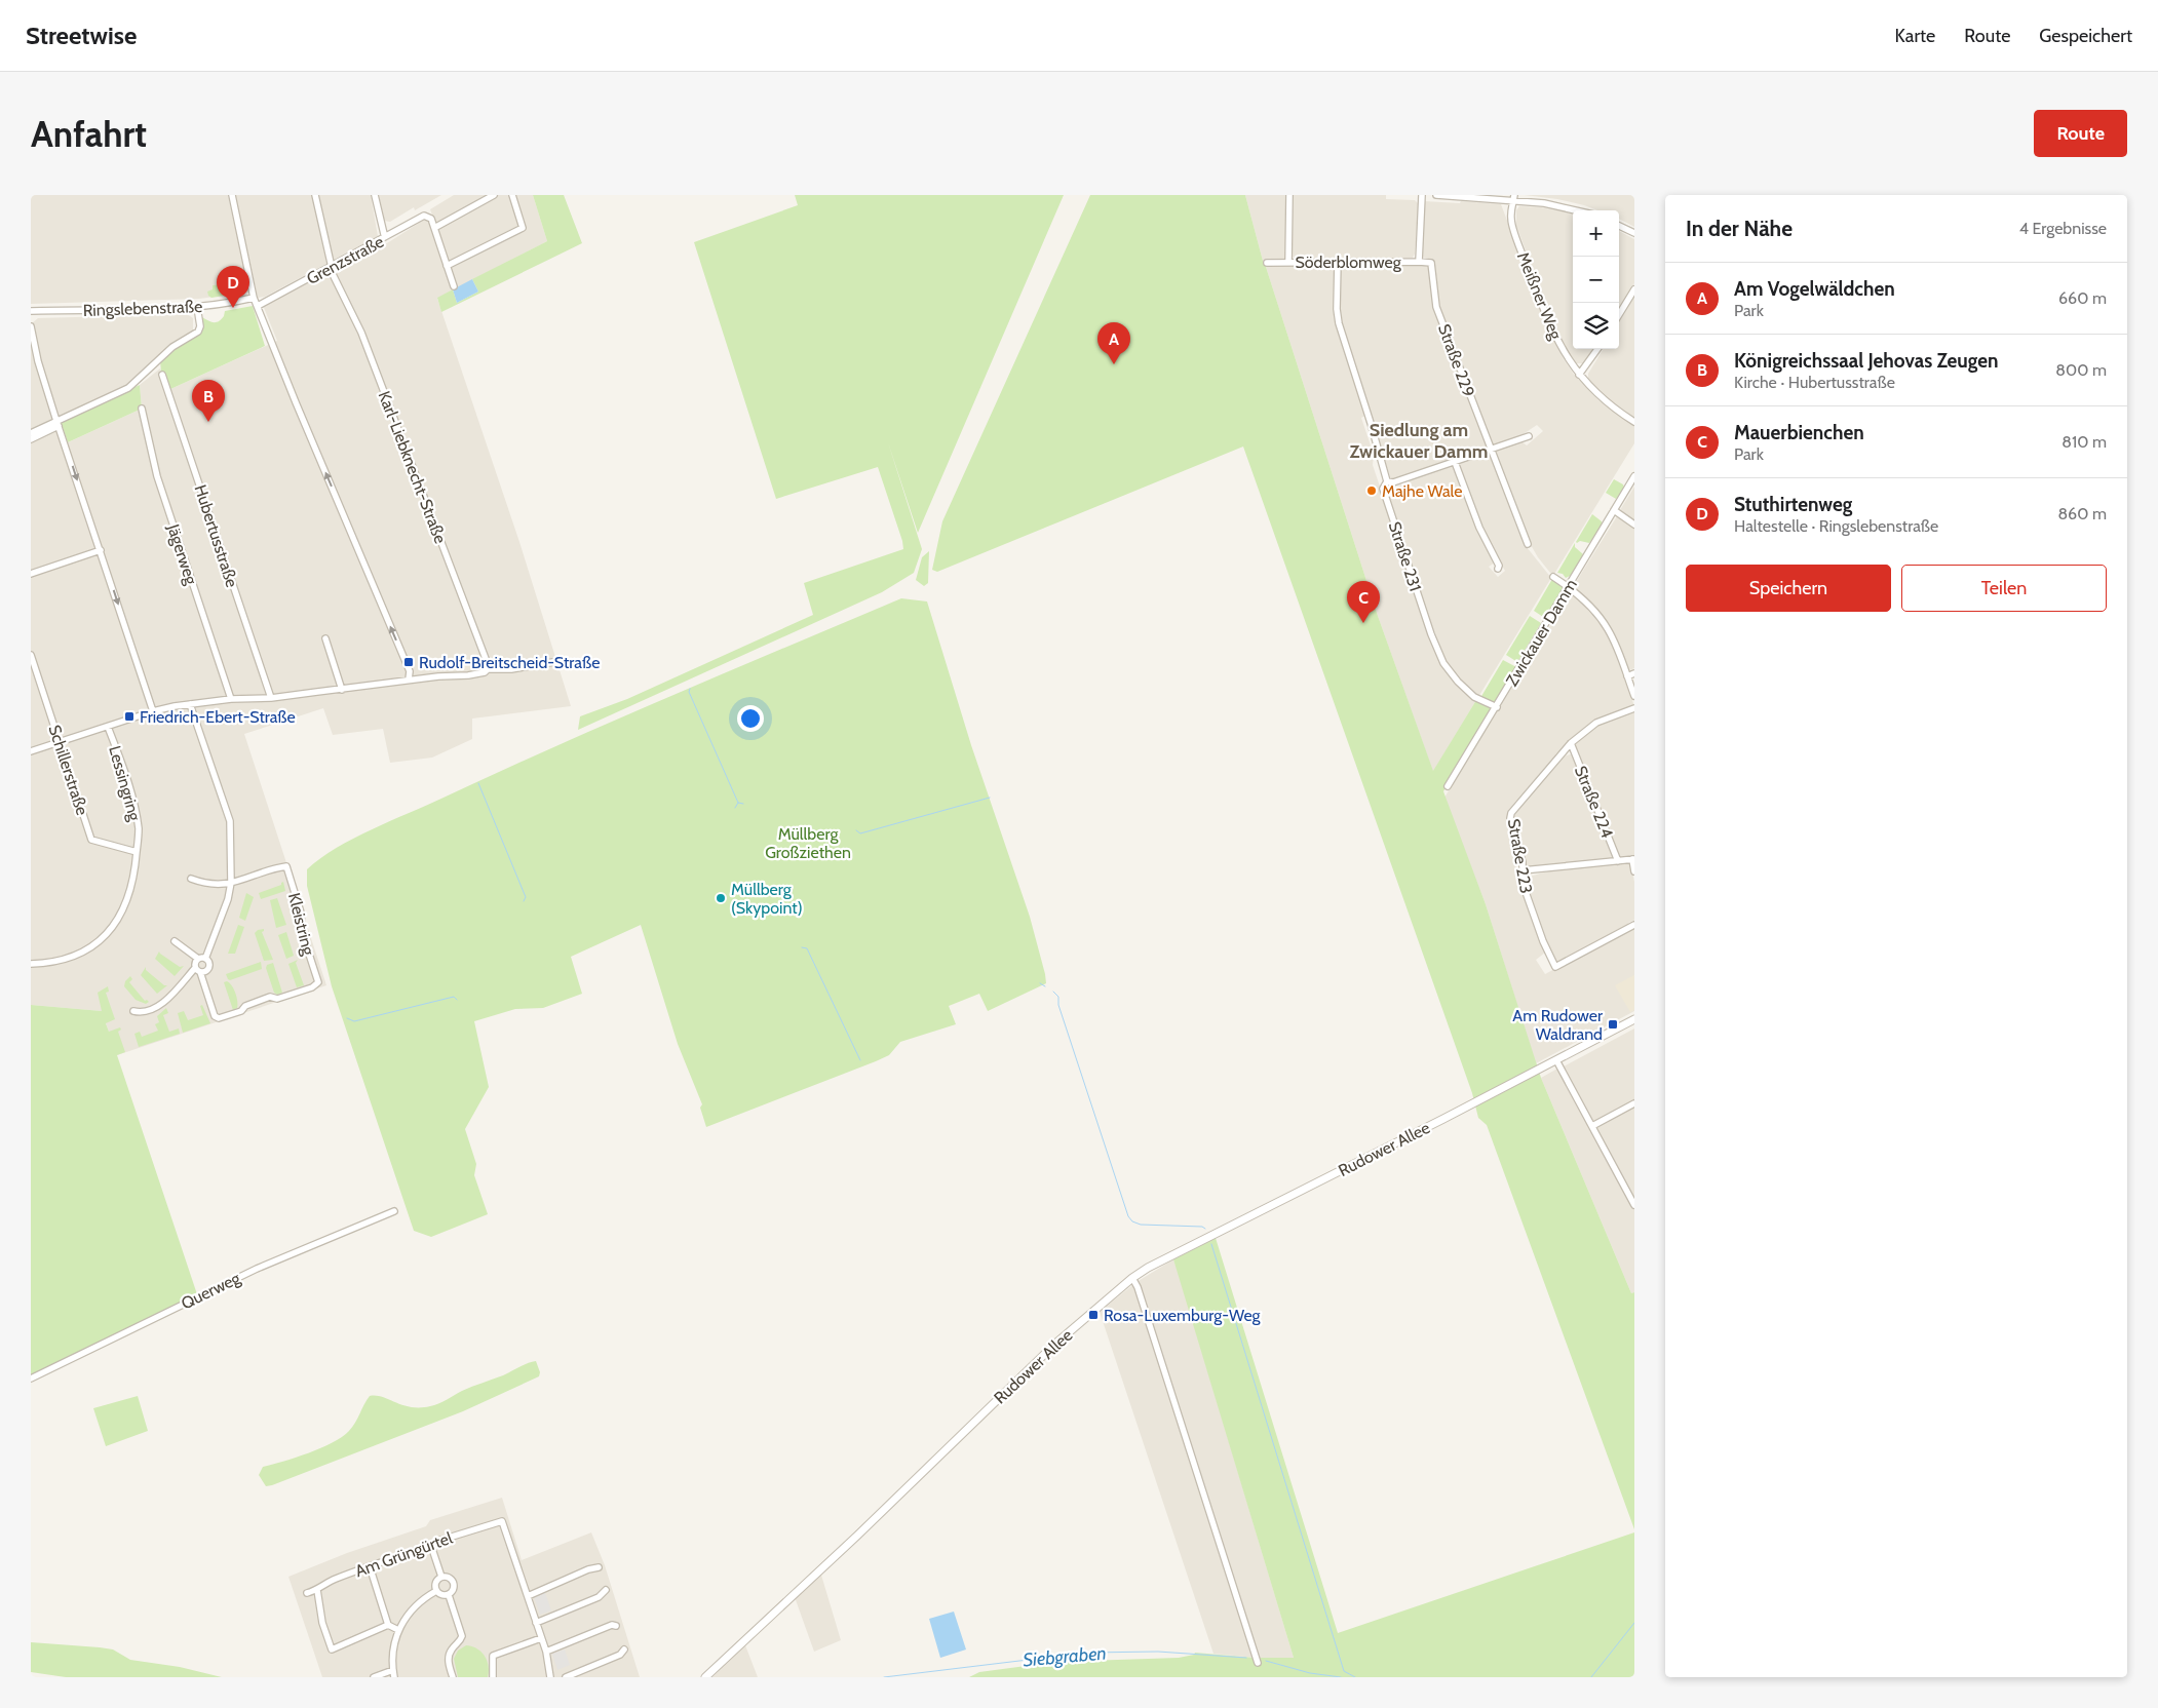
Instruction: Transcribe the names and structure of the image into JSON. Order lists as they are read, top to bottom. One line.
{"streets":{"street":["Grenzstraße","Söderblomweg","Meißner Weg","Ringslebenstraße","Straße 229","Karl-Liebknecht-Straße","Hubertusstraße","Jägerweg","Straße 231","Zwickauer Damm","Schillerstraße","Lessingring","Straße 224","Straße 223","Kleistring","Rudower Allee","Querweg","Am Grüngürtel"]},"crossings":[["Grenzstraße","Ringslebenstraße"],["Grenzstraße","Karl-Liebknecht-Straße"],["Söderblomweg","Straße 229"],["Söderblomweg","Straße 231"],["Straße 231","Zwickauer Damm"],["Schillerstraße","Lessingring"],["Straße 224","Straße 223"]],"districts":["Siedlung am Zwickauer Damm"],"water":["Siebgraben"],"parks":["Müllberg Großziethen"],"places":{"other":["Majhe Wale","Müllberg (Skypoint)"],"transit":["Rudolf-Breitscheid-Straße","Friedrich-Ebert-Straße","Am Rudower Waldrand","Rosa-Luxemburg-Weg"]},"page":{"header":"Streetwise","nav":["Karte","Route","Gespeichert"],"buttons":["Route",["Speichern","Teilen"]],"title":"Anfahrt","heading":["In der Nähe","4 Ergebnisse"],"map_buttons":["+","−"],"list":[{"mark":"A","name":"Am Vogelwäldchen","note":"Park","value":"660 m"},{"mark":"B","name":"Königreichssaal Jehovas Zeugen","note":"Kirche · Hubertusstraße","value":"800 m"},{"mark":"C","name":"Mauerbienchen","note":"Park","value":"810 m"},{"mark":"D","name":"Stuthirtenweg","note":"Haltestelle · Ringslebenstraße","value":"860 m"}],"pins":["D","A","B","C"]}}
